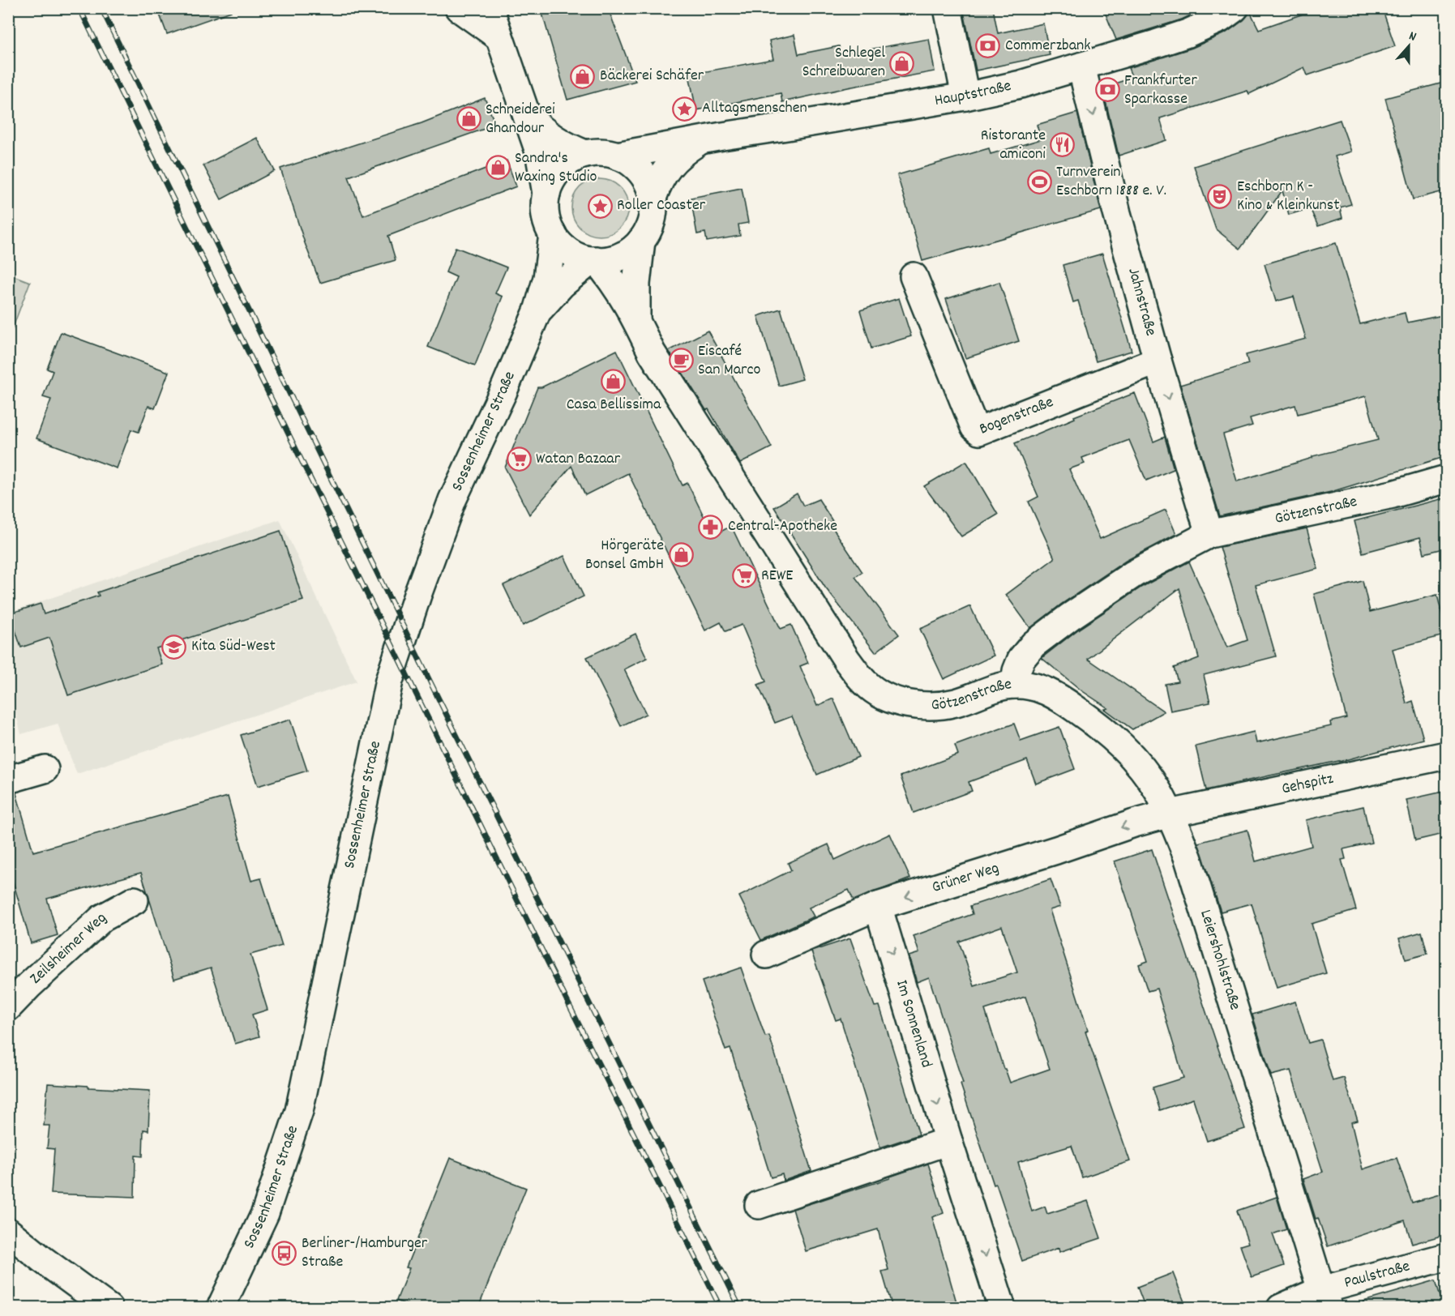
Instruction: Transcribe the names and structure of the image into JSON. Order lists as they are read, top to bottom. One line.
{"streets":{"street":["Hauptstraße","Jahnstraße","Bogenstraße","Sossenheimer Straße","Götzenstraße","Gehspitz","Grüner Weg","Zeilsheimer Weg","Leiershohlstraße","Im Sonnenland","Paulstraße"]},"crossings":[["Hauptstraße","Jahnstraße"],["Hauptstraße","Sossenheimer Straße"],["Hauptstraße","Götzenstraße"],["Jahnstraße","Bogenstraße"],["Jahnstraße","Götzenstraße"],["Sossenheimer Straße","Götzenstraße"],["Götzenstraße","Leiershohlstraße"],["Gehspitz","Grüner Weg"],["Gehspitz","Leiershohlstraße"],["Grüner Weg","Leiershohlstraße"],["Grüner Weg","Im Sonnenland"],["Leiershohlstraße","Paulstraße"]],"one_way":["Jahnstraße","Grüner Weg","Im Sonnenland"],"places":{"bank":["Commerzbank","Frankfurter Sparkasse"],"shop":["Schlegel Schreibwaren","Bäckerei Schäfer","Schneiderei Ghandour","Sandra's Waxing Studio","Casa Bellissima","Hörgeräte Bonsel GmbH"],"place":["Alltagsmenschen","Roller Coaster"],"restaurant":["Ristorante amiconi"],"sports":["Turnverein Eschborn 1888 e. V."],"theatre":["Eschborn K - Kino & Kleinkunst"],"cafe":["Eiscafé San Marco"],"supermarket":["Watan Bazaar","REWE"],"pharmacy":["Central-Apotheke"],"school or university":["Kita Süd-West"],"bus stop":["Berliner-/Hamburger Straße"]},"north":"top"}
